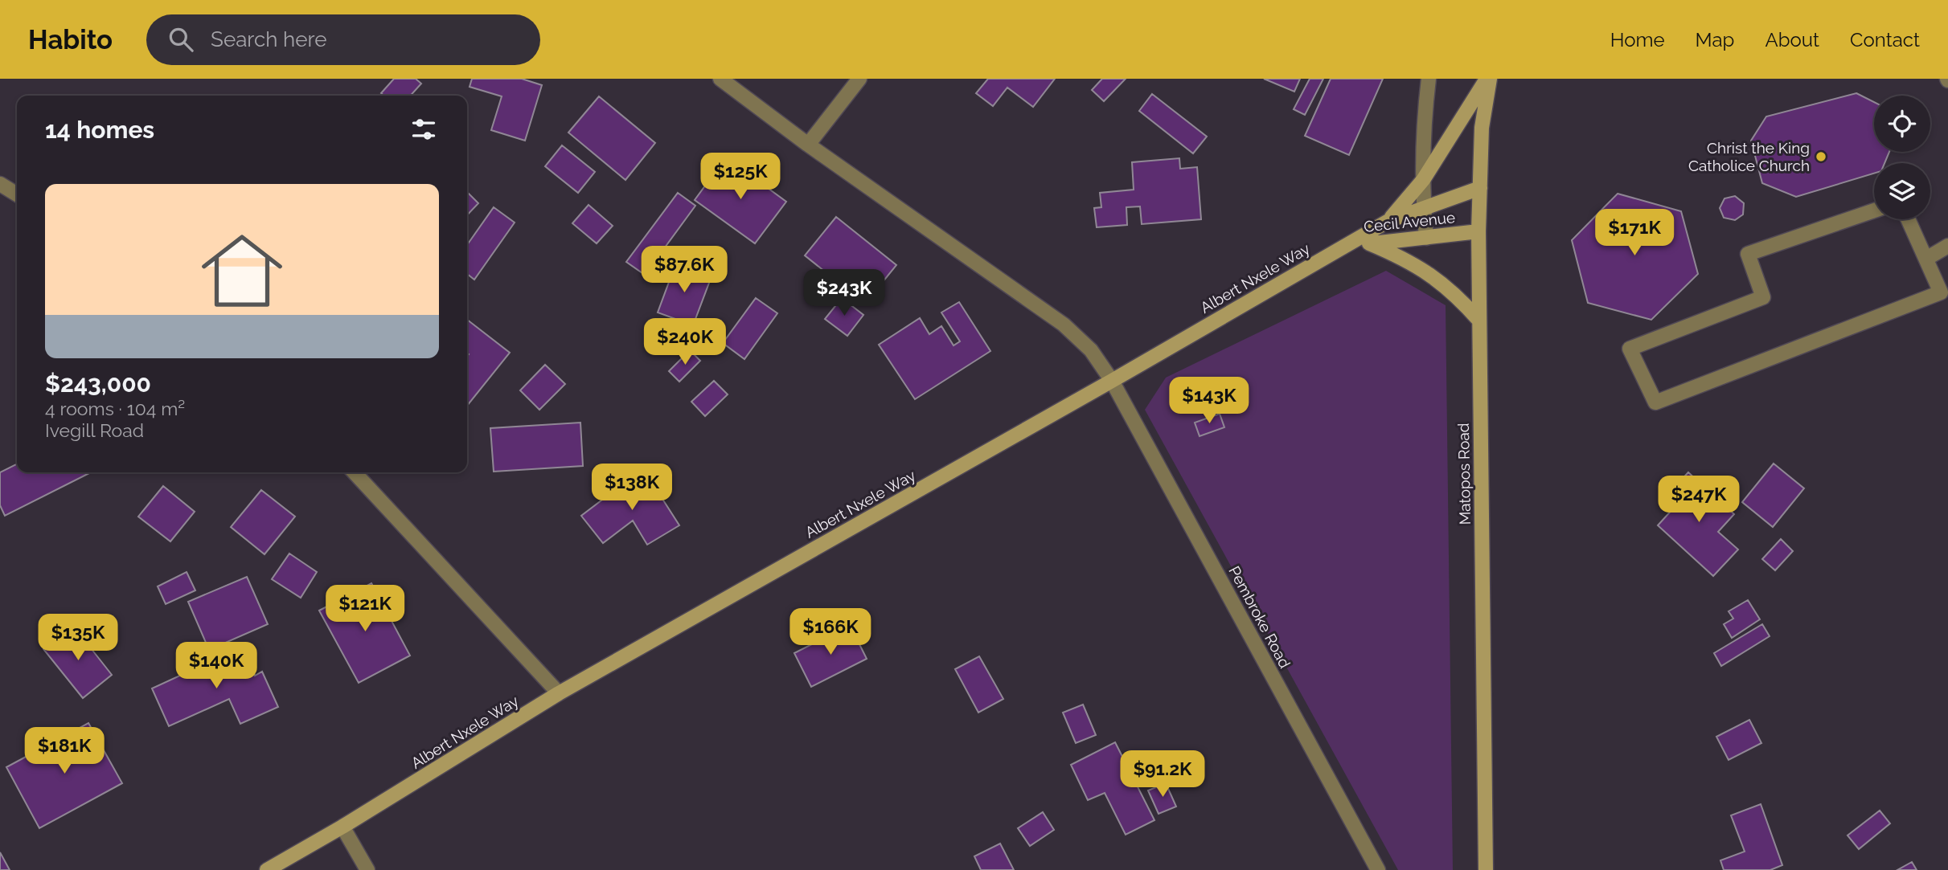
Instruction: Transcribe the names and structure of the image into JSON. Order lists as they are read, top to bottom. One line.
{"streets":{"main road":["Cecil Avenue","Albert Nxele Way","Matopos Road"],"street":["Pembroke Road"]},"crossings":[["Cecil Avenue","Albert Nxele Way"],["Cecil Avenue","Matopos Road"],["Albert Nxele Way","Matopos Road"],["Albert Nxele Way","Pembroke Road"]],"places":["Christ the King Catholice Church"],"page":{"header":"Habito","search":"Search here","nav":["Home","Map","About","Contact"],"heading":"14 homes","price":["$125K","$171K","$87.6K","$243K","$240K","$143K","$138K","$247K","$121K","$166K","$135K","$140K","$181K","$91.2K"],"list":[{"name":"$243,000","note":"4 rooms · 104 m² · Ivegill Road"}]}}
